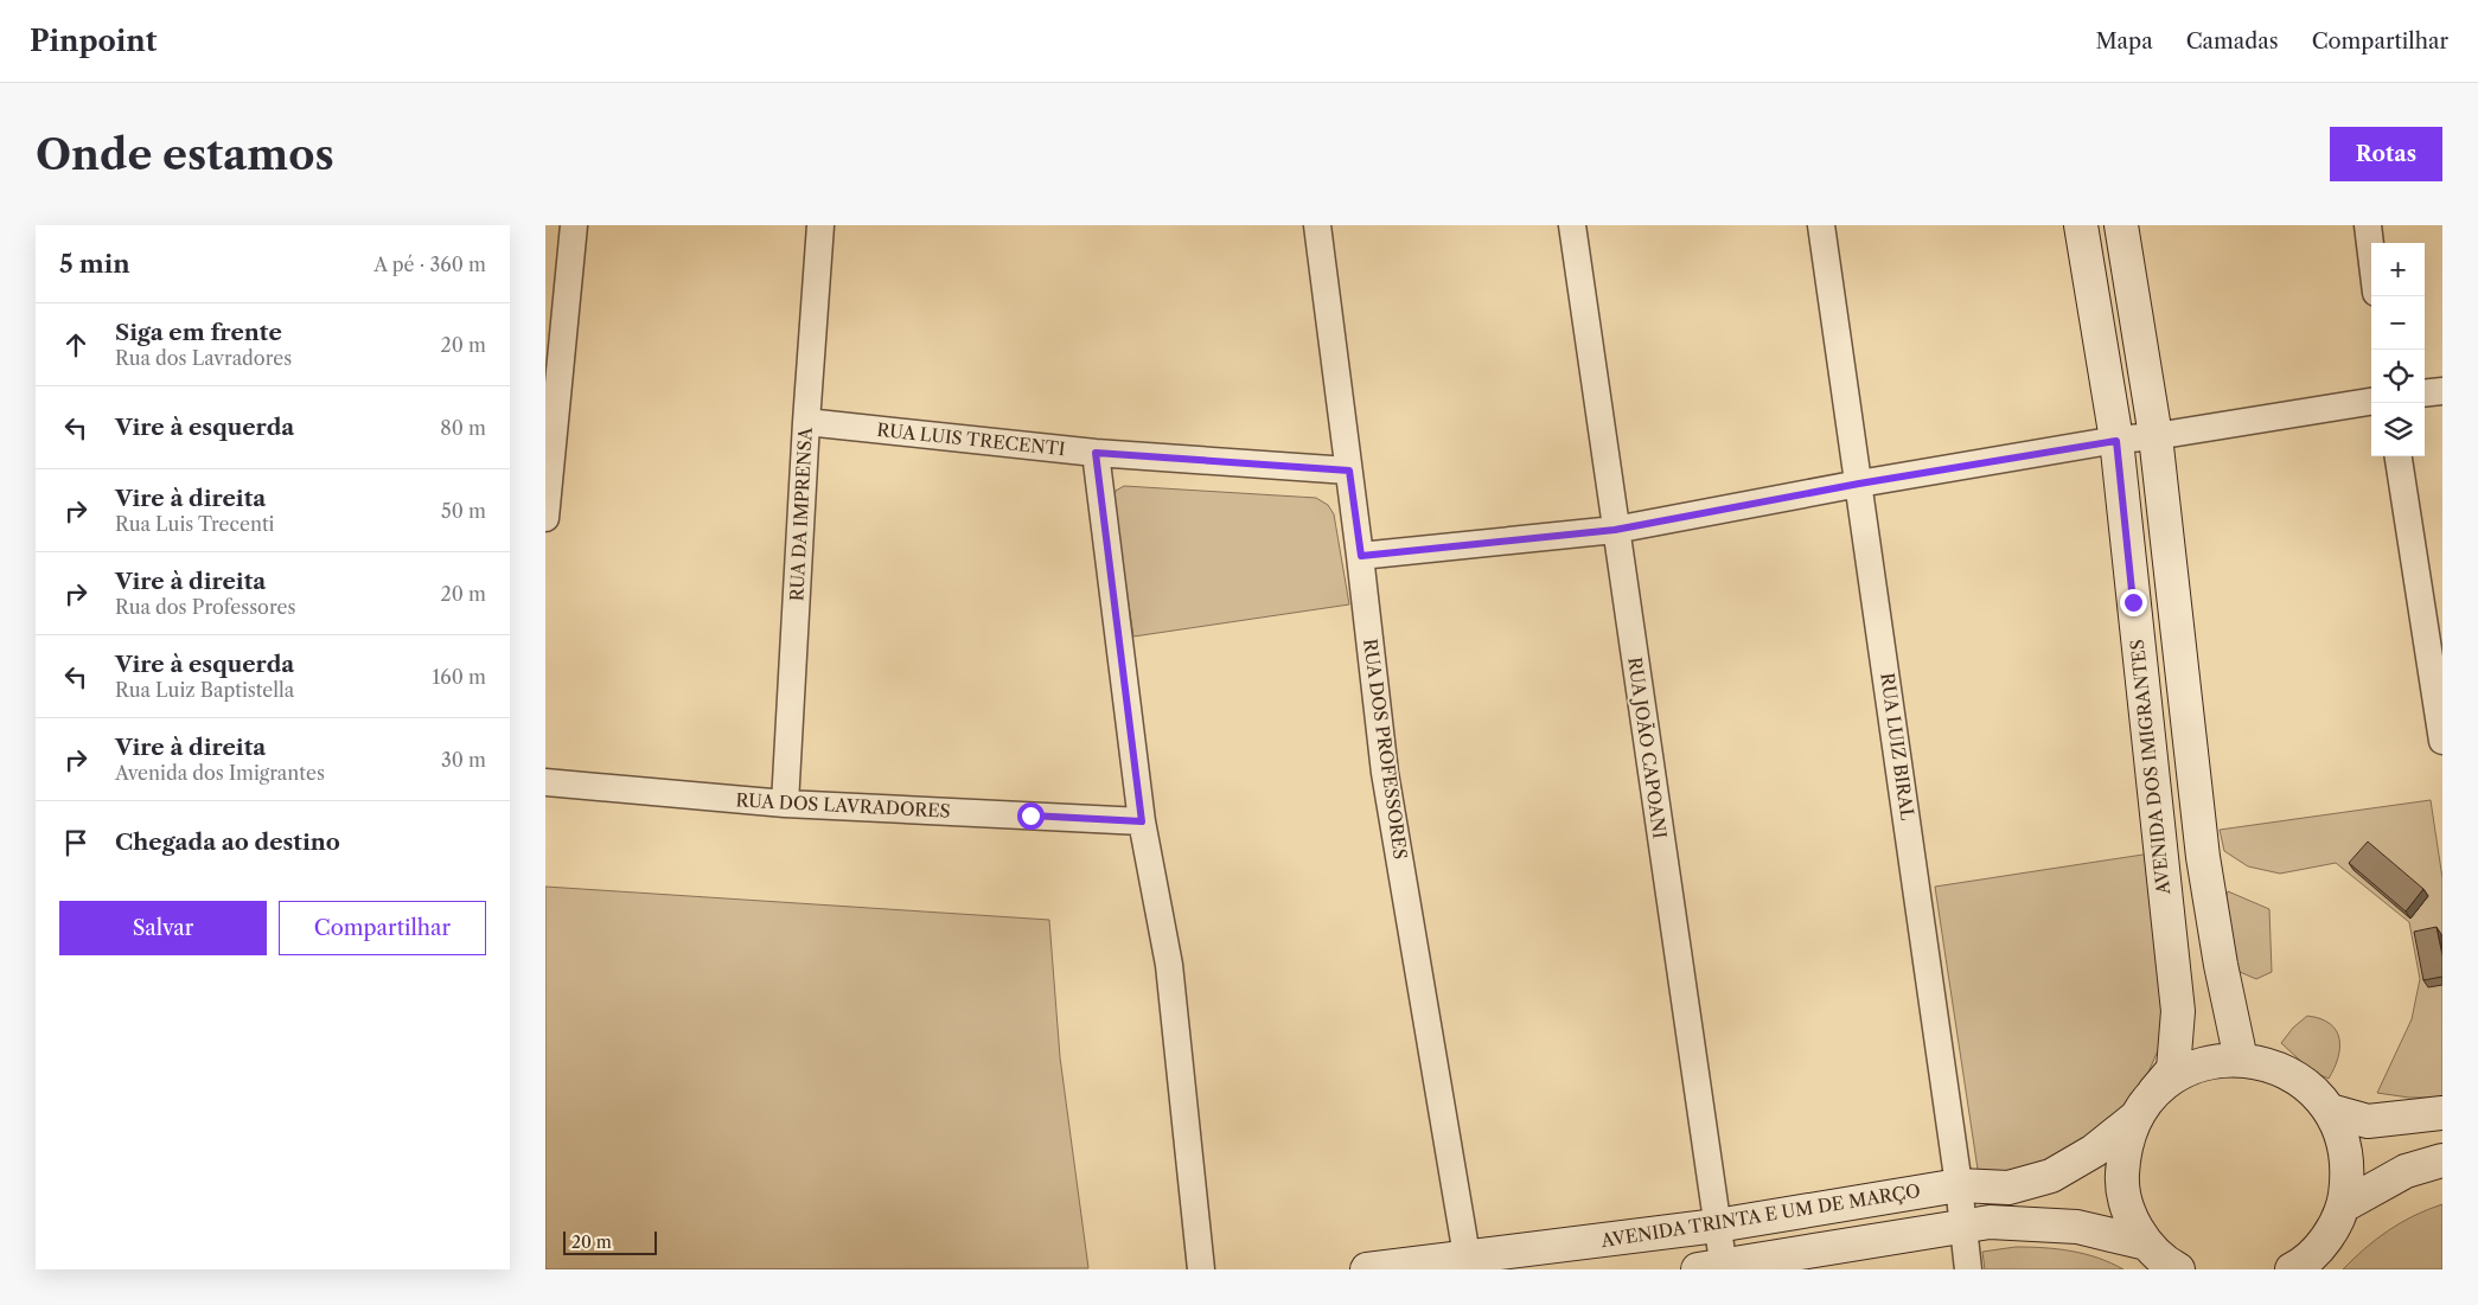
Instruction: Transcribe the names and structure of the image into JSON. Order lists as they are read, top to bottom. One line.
{"streets":{"street":["RUA LUIS TRECENTI","RUA DA IMPRENSA","RUA LUIZ BIRAL","RUA JOÃO CAPOANI","RUA DOS PROFESSORES","AVENIDA DOS IMIGRANTES","RUA DOS LAVRADORES","AVENIDA TRINTA E UM DE MARÇO"]},"crossings":[["RUA LUIS TRECENTI","RUA DA IMPRENSA"],["RUA LUIS TRECENTI","RUA DOS PROFESSORES"],["RUA DA IMPRENSA","RUA DOS LAVRADORES"],["RUA LUIZ BIRAL","AVENIDA TRINTA E UM DE MARÇO"],["RUA JOÃO CAPOANI","AVENIDA TRINTA E UM DE MARÇO"],["RUA DOS PROFESSORES","AVENIDA TRINTA E UM DE MARÇO"]],"scale_bar":"20 m","page":{"header":"Pinpoint","nav":["Mapa","Camadas","Compartilhar"],"buttons":["Rotas",["Salvar","Compartilhar"]],"title":"Onde estamos","heading":["5 min","A pé · 360 m"],"map_buttons":["+","−"],"list":[["Siga em frente","Rua dos Lavradores","20 m"],["Vire à esquerda","80 m"],["Vire à direita","Rua Luis Trecenti","50 m"],["Vire à direita","Rua dos Professores","20 m"],["Vire à esquerda","Rua Luiz Baptistella","160 m"],["Vire à direita","Avenida dos Imigrantes","30 m"],"Chegada ao destino"],"scale":"20 m"}}
